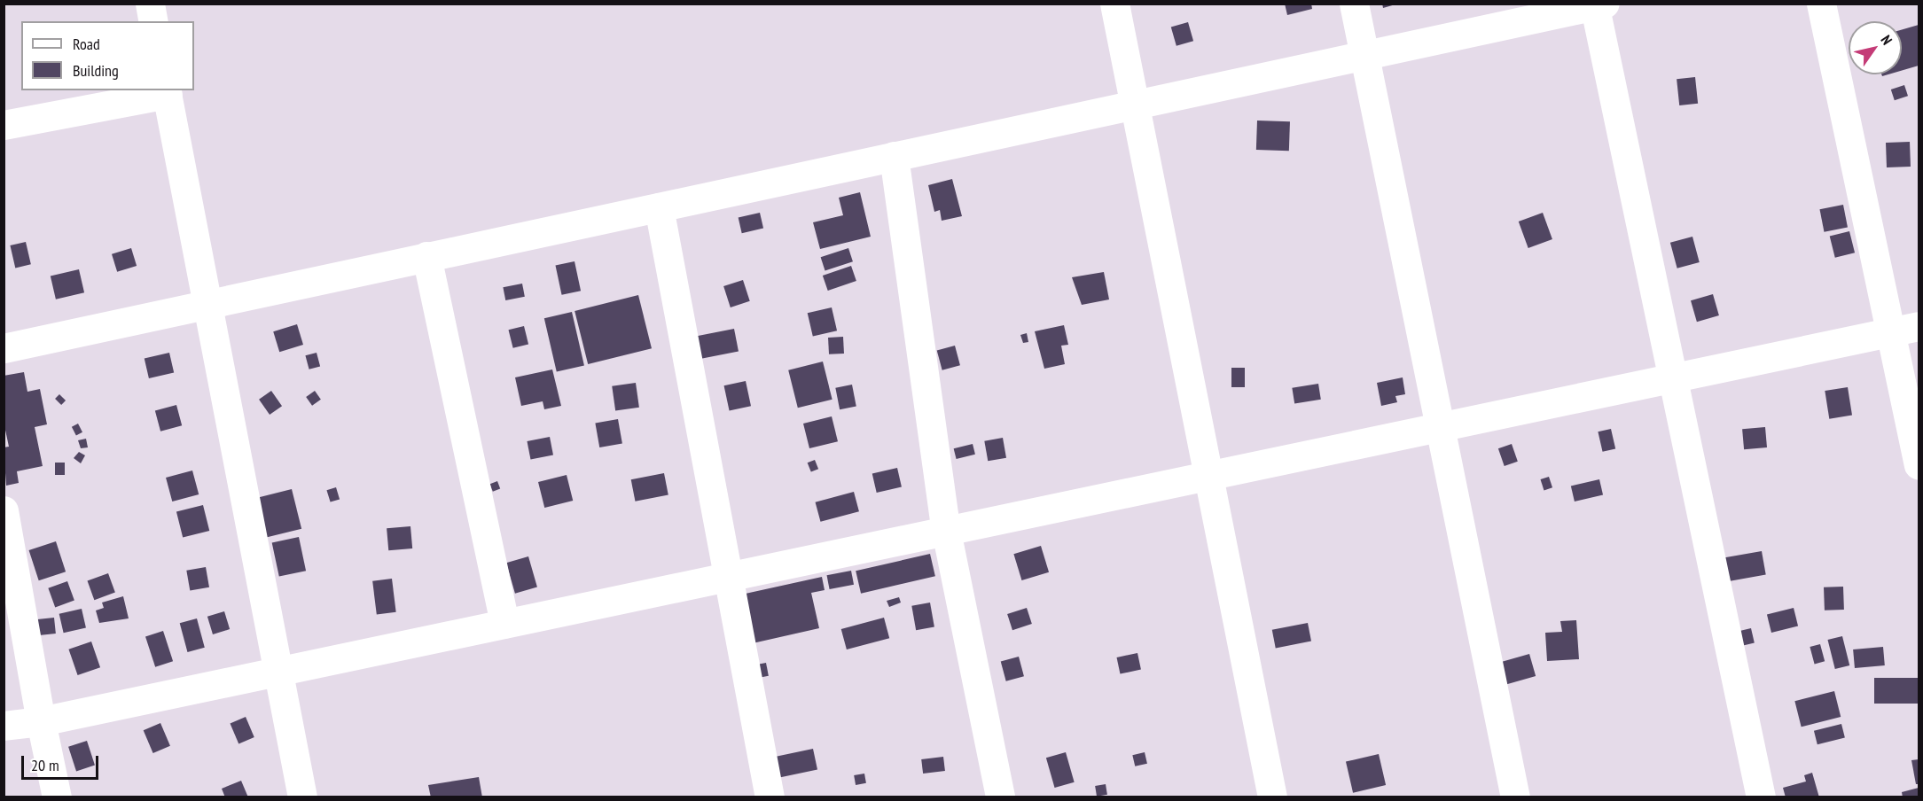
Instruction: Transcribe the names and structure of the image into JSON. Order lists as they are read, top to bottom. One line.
{"legend":["Road","Building"],"scale_bar":"20 m","north":"top right"}
